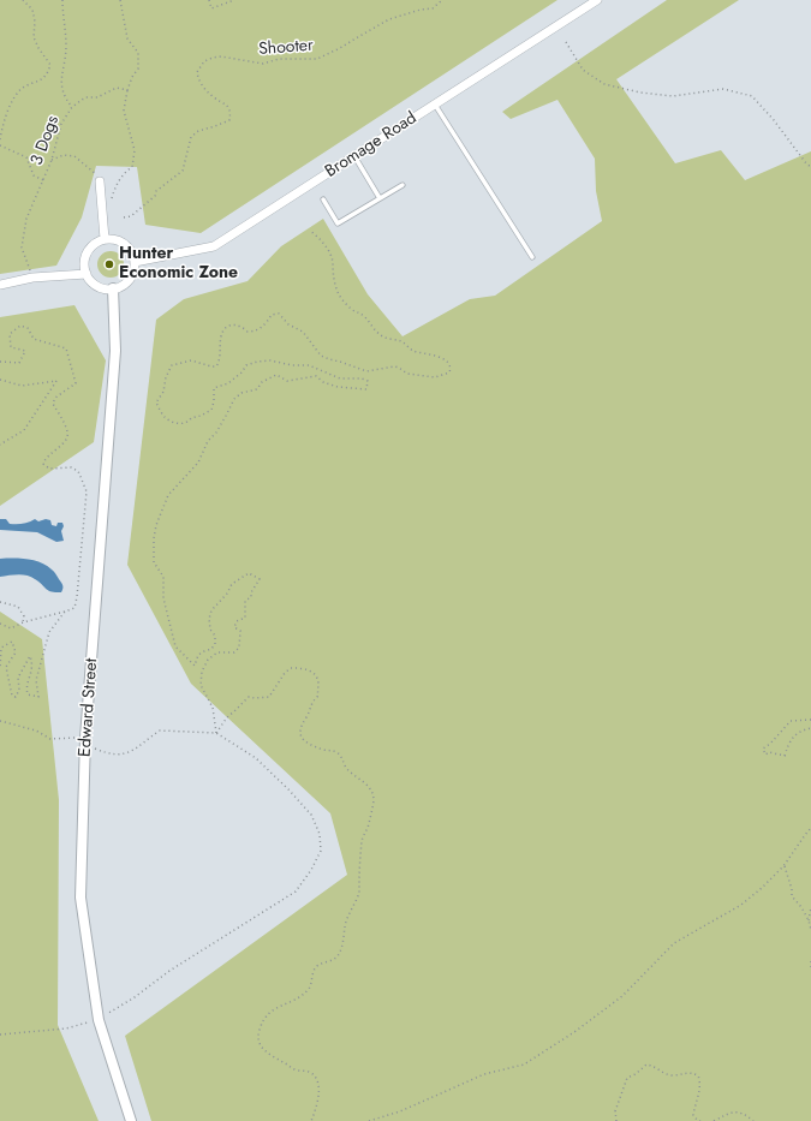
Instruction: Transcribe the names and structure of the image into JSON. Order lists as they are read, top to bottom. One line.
{"streets":{"street":["Bromage Road","Edward Street"],"path":["Shooter","3 Dogs"]},"crossings":[["Bromage Road","Edward Street"]],"places":["Hunter Economic Zone"]}
